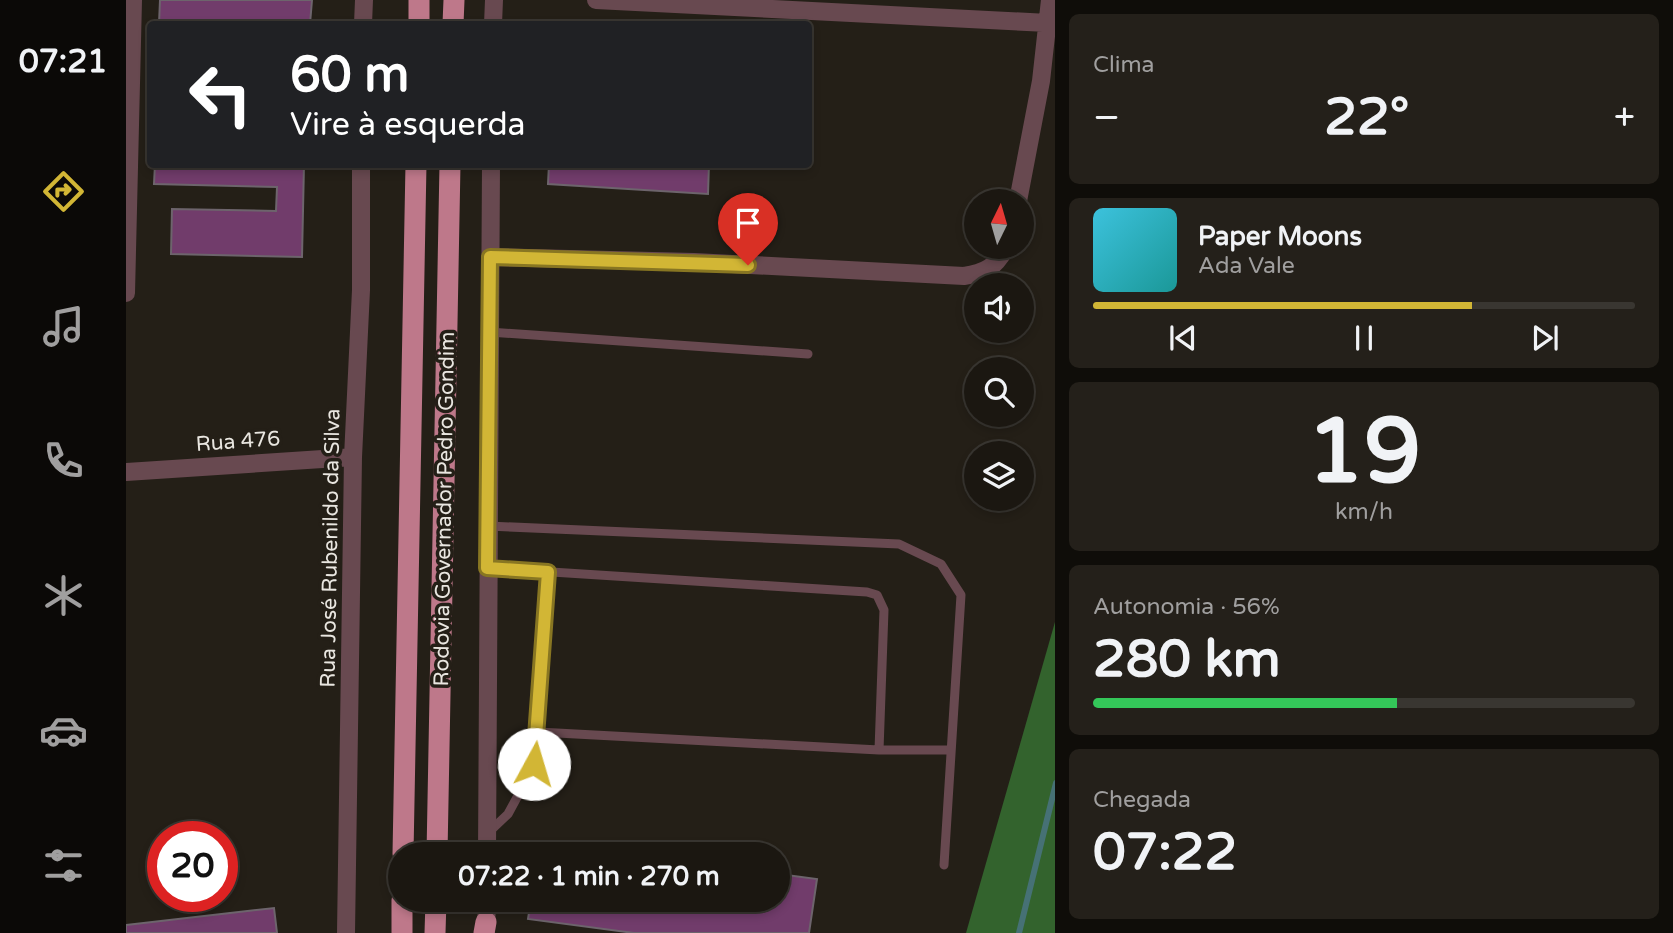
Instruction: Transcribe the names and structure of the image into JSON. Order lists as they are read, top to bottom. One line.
{"streets":{"highway":["Rodovia Governador Pedro Gondim"],"street":["Rua 476","Rua José Rubenildo da Silva"]},"crossings":[["Rua 476","Rua José Rubenildo da Silva"]],"north":"top","page":{"tabs":"07:21","tile":["Clima",["19","km/h"],["Autonomia · 56%","280 km"],["Chegada","07:22"]],"turn":["60 m","Vire à esquerda"],"heat":["−","22°","+"],"song":["Paper Moons","Ada Vale"],"limit":"20","trip":"07:22 · 1 min · 270 m"}}
